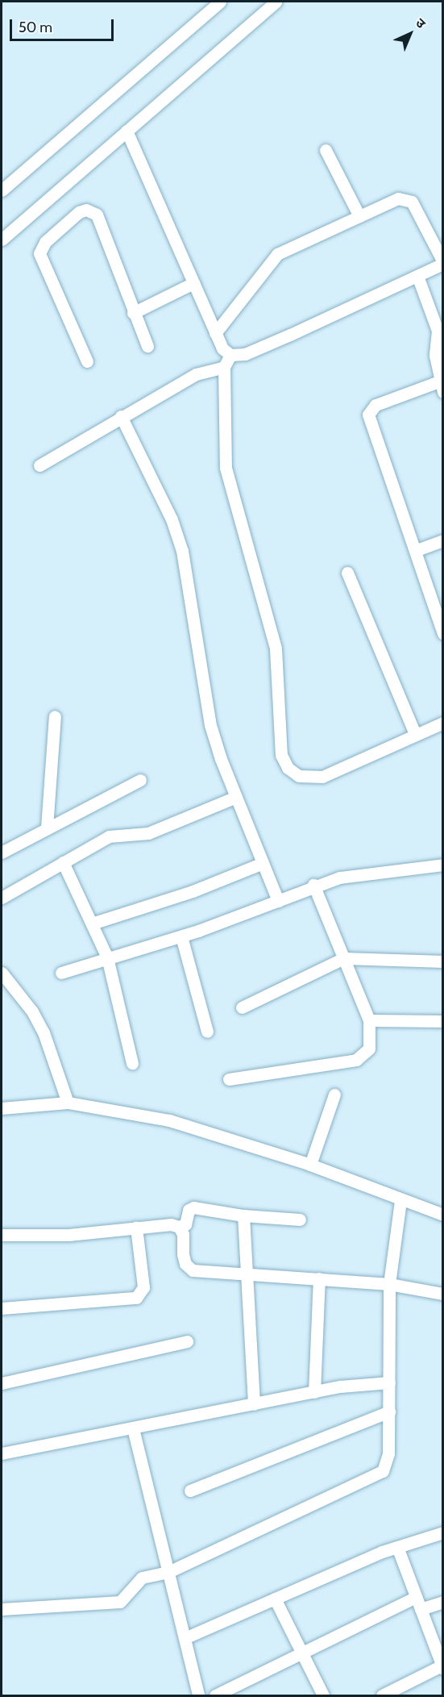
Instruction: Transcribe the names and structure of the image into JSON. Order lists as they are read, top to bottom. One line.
{"scale_bar":"50 m","north":"top right"}
